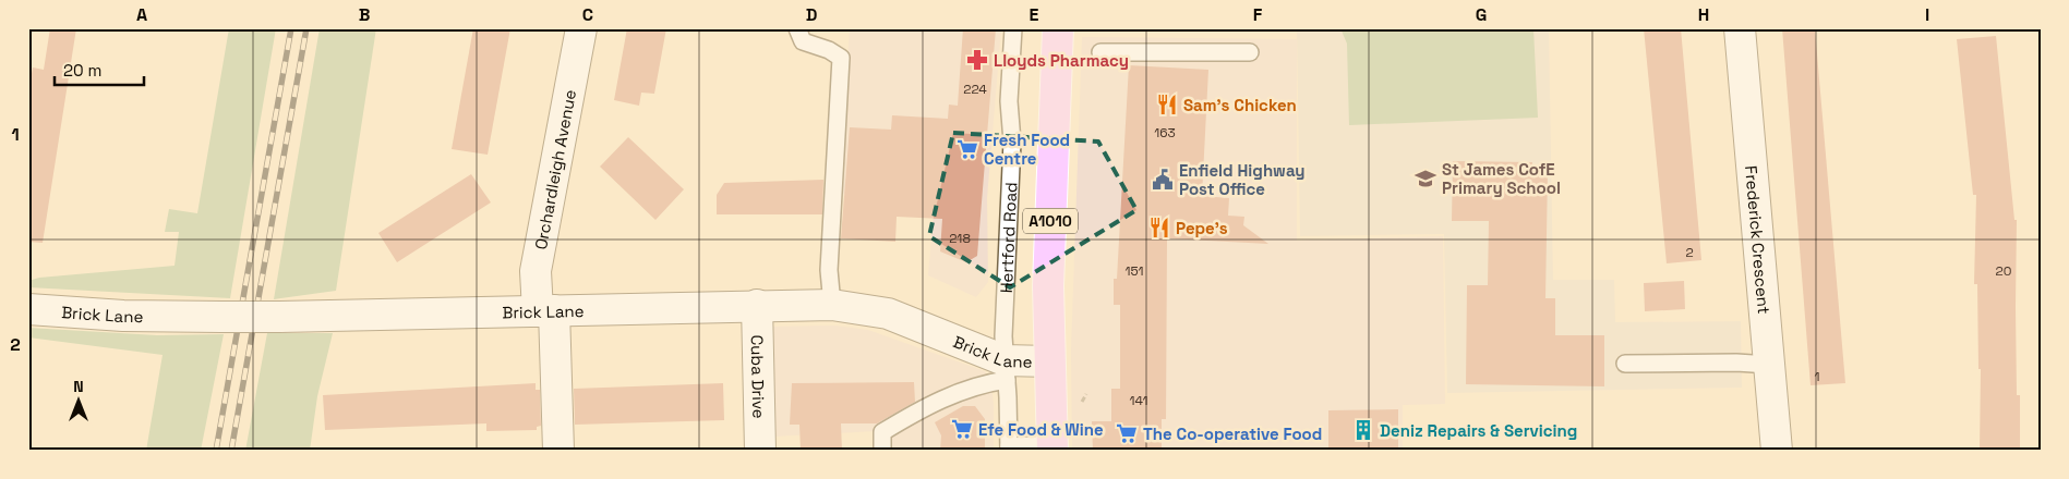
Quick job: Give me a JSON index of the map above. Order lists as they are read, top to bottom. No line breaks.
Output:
{"streets":{"main road":["A1010","Hertford Road"],"street":["Orchardleigh Avenue","Frederick Crescent","Brick Lane","Cuba Drive"]},"crossings":[["Orchardleigh Avenue","Brick Lane"],["Hertford Road","Brick Lane"],["Brick Lane","Cuba Drive"]],"places":{"pharmacy":["Lloyds Pharmacy"],"restaurant":["Sam's Chicken","Pepe's"],"supermarket":["Fresh Food Centre","Efe Food & Wine","The Co-operative Food"],"school or university":["St James CofE Primary School"],"public building":["Enfield Highway Post Office"],"building":["Deniz Repairs & Servicing"]},"house_numbers":["224","163","218","2","151","20","1","141"],"scale_bar":"20 m","north":"top","grid":{"columns":["A","B","C","D","E","F","G","H","I"],"rows":["1","2"]}}
